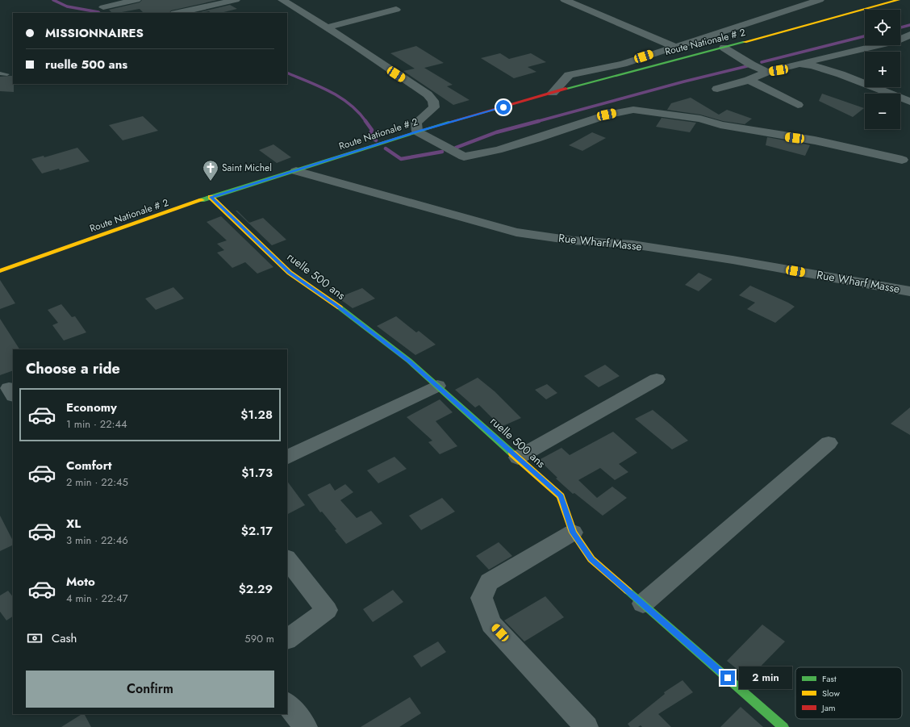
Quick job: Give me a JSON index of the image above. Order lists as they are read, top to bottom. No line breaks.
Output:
{"streets":{"main road":["Route Nationale # 2","ruelle 500 ans"],"street":["Rue Wharf Masse"]},"crossings":[["Route Nationale # 2","Rue Wharf Masse"],["Route Nationale # 2","ruelle 500 ans"]],"places":{"church":["Saint Michel"]},"legend":["Fast","Slow","Jam"],"page":{"map_buttons":["+","−"],"banner":["MISSIONNAIRES","ruelle 500 ans"],"heading":"Choose a ride","list":[{"name":"Economy","note":"1 min · 22:44","value":"$1.28"},{"name":"Comfort","note":"2 min · 22:45","value":"$1.73"},{"name":"XL","note":"3 min · 22:46","value":"$2.17"},{"name":"Moto","note":"4 min · 22:47","value":"$2.29"}],"pay":["Cash","590 m"],"buttons":"Confirm","bubble":"2 min"}}
